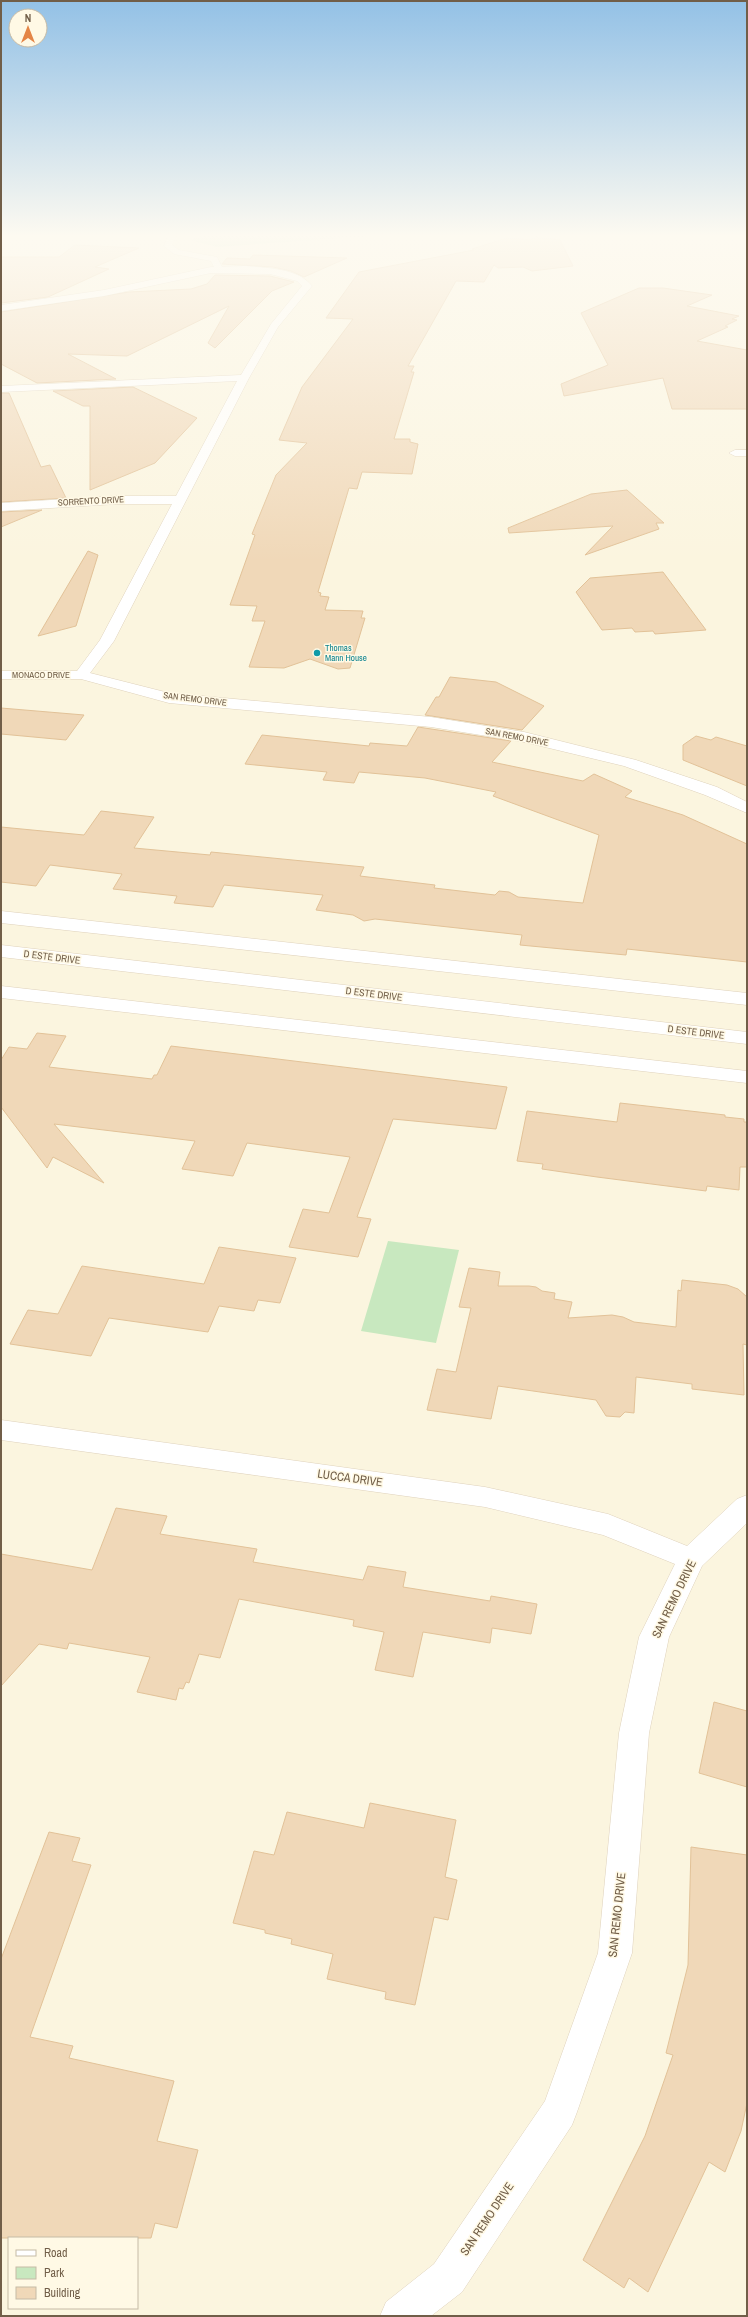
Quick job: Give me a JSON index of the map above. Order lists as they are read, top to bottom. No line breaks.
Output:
{"streets":{"street":["SORRENTO DRIVE","MONACO DRIVE","SAN REMO DRIVE","D ESTE DRIVE","LUCCA DRIVE"]},"crossings":[["MONACO DRIVE","SAN REMO DRIVE"],["SAN REMO DRIVE","LUCCA DRIVE"]],"places":["Thomas Mann House"],"legend":["Road","Park","Building"],"north":"top"}
